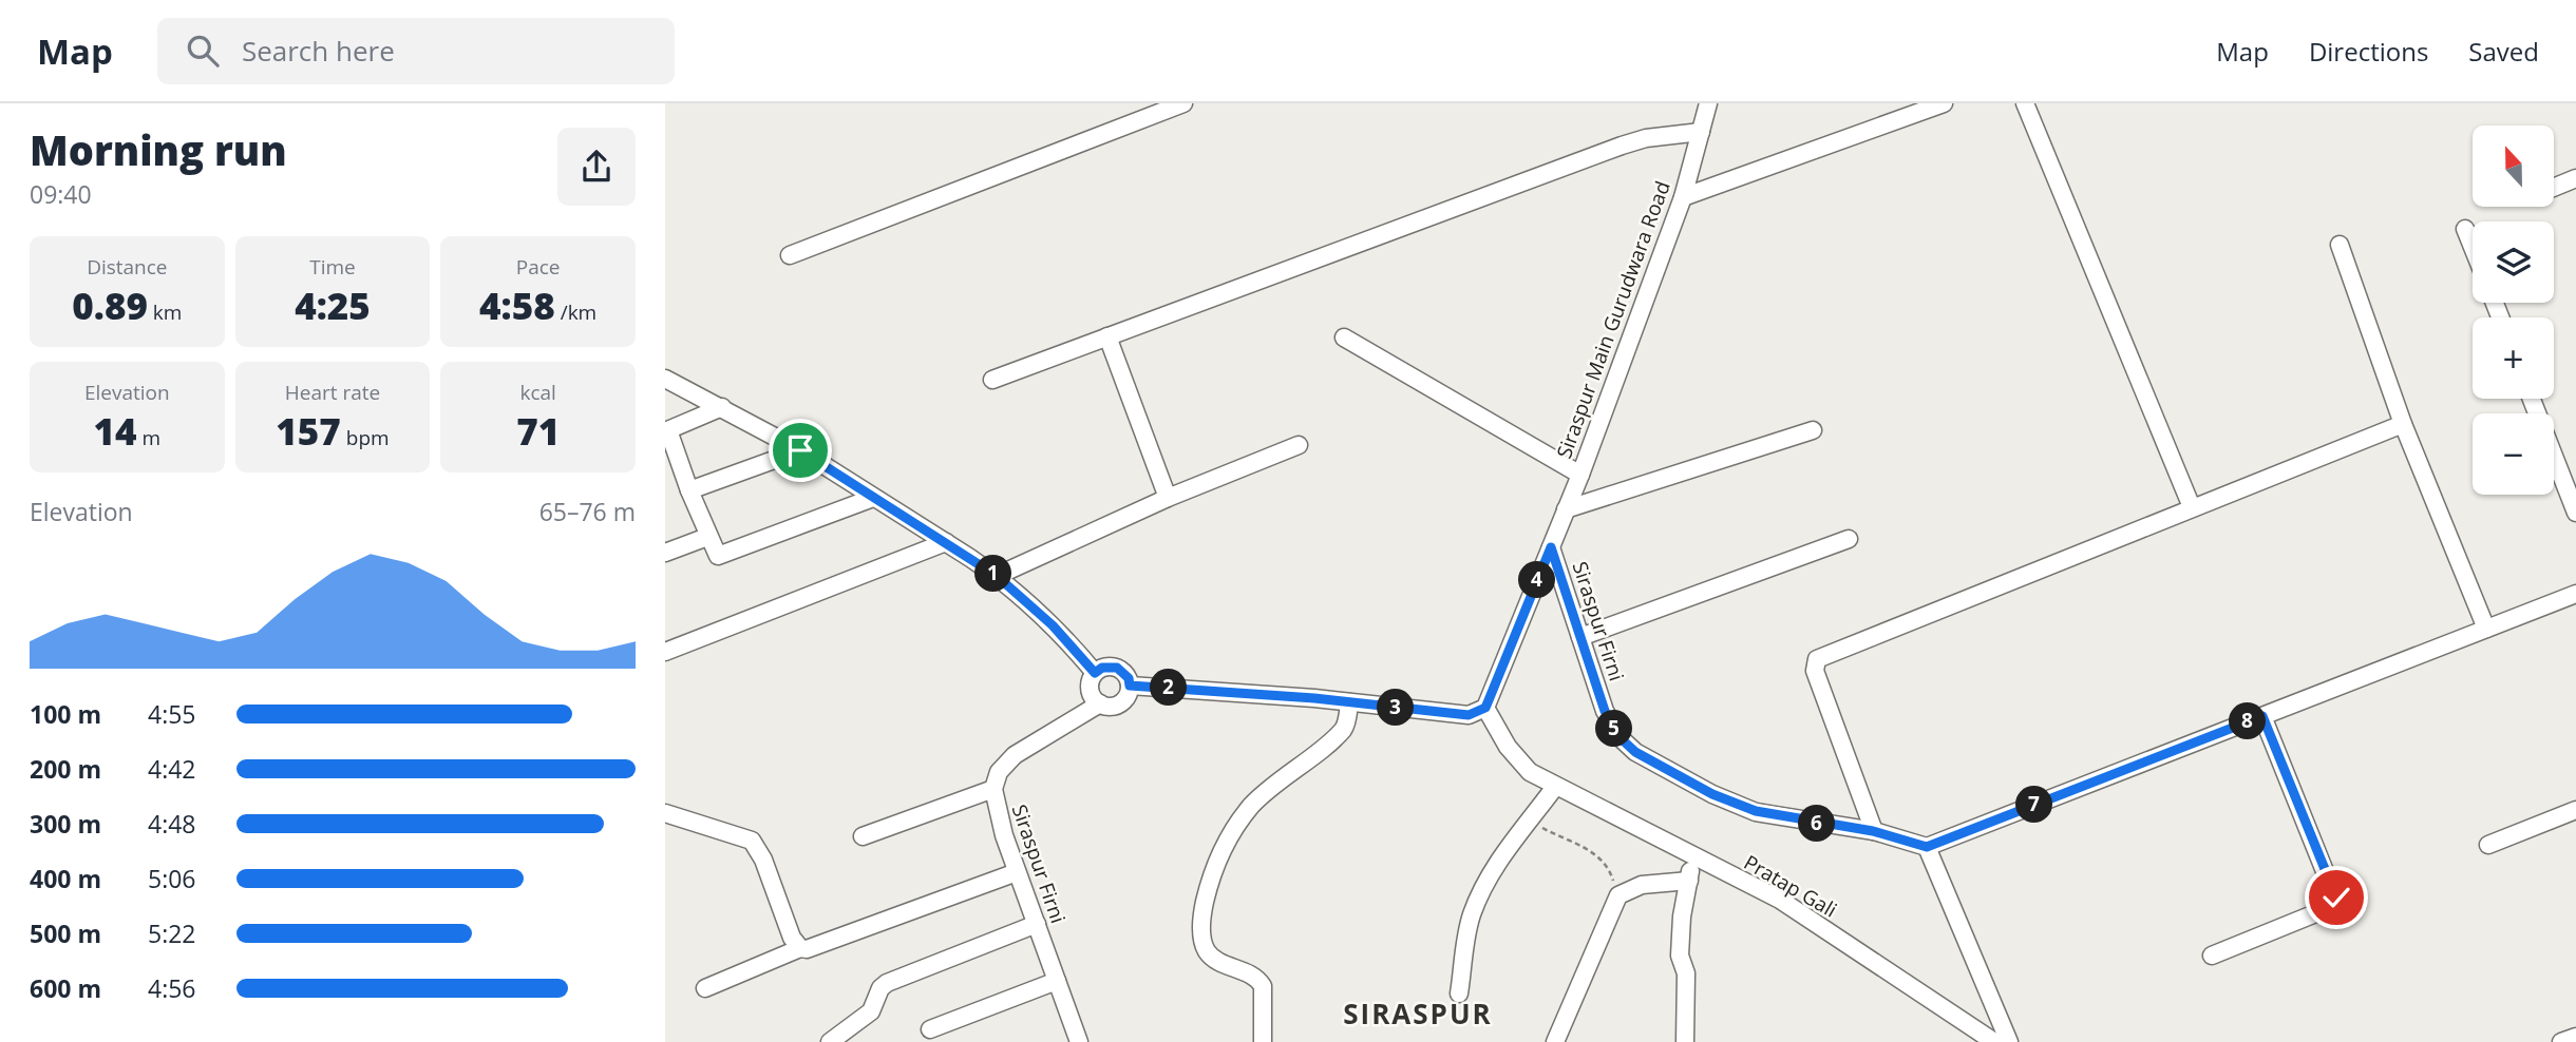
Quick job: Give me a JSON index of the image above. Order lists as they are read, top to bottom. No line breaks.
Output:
{"streets":{"street":["Siraspur Main Gurudwara Road","Siraspur Firni","Pratap Gali"]},"crossings":[["Siraspur Main Gurudwara Road","Siraspur Firni"],["Siraspur Firni","Pratap Gali"]],"districts":["SIRASPUR"],"north":"top","page":{"header":"Map","search":"Search here","nav":["Map","Directions","Saved"],"heading":["Morning run","09:40"],"map_buttons":["+","−"],"stats":[["Distance","0.89 km"],["Time","4:25"],["Pace","4:58 /km"],["Elevation","14 m"],["Heart rate","157 bpm"],["kcal","71"]],"chart":["Elevation","65–76 m"],"pins":["1","4","2","3","8","5","7","6"],"list":[{"name":"100 m","note":"4:55"},{"name":"200 m","note":"4:42"},{"name":"300 m","note":"4:48"},{"name":"400 m","note":"5:06"},{"name":"500 m","note":"5:22"},{"name":"600 m","note":"4:56"}]}}
